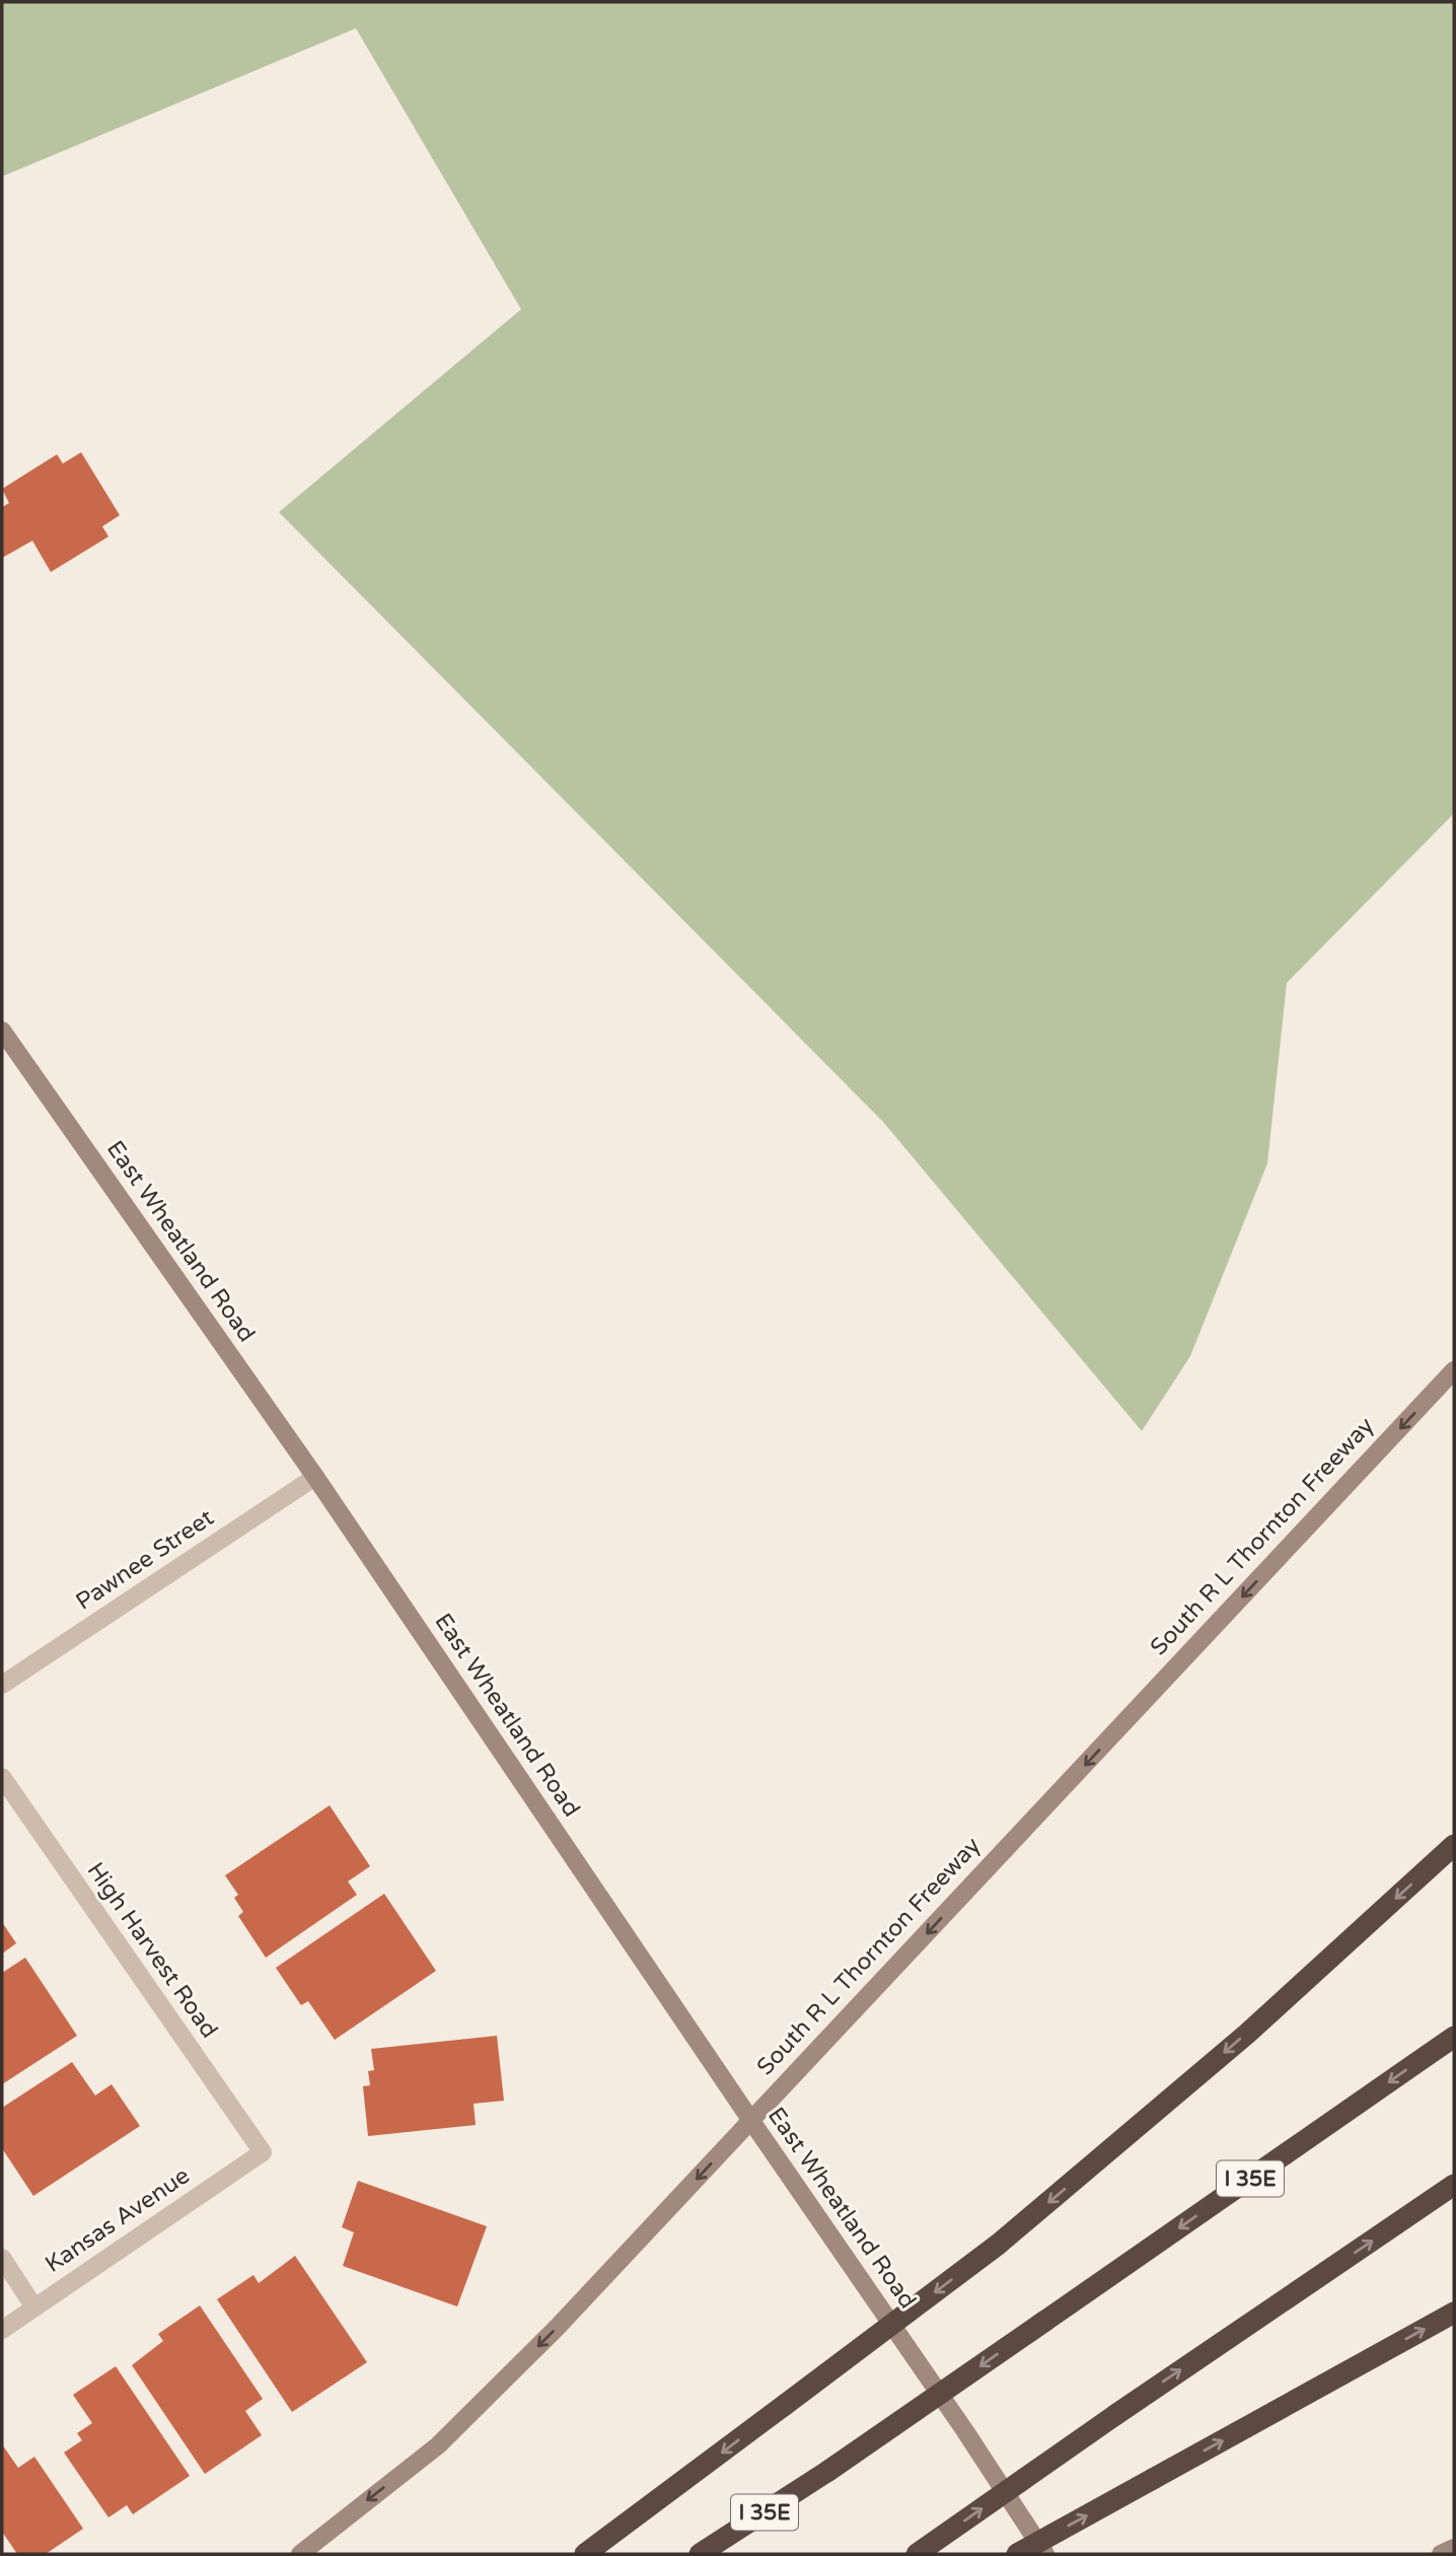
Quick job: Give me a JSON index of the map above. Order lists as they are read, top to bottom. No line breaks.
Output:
{"streets":{"highway":["I 35E"],"main road":["East Wheatland Road","South R L Thornton Freeway"],"street":["Pawnee Street","High Harvest Road","Kansas Avenue"]},"crossings":[["East Wheatland Road","South R L Thornton Freeway"],["East Wheatland Road","Pawnee Street"],["High Harvest Road","Kansas Avenue"]],"one_way":["South R L Thornton Freeway"]}
